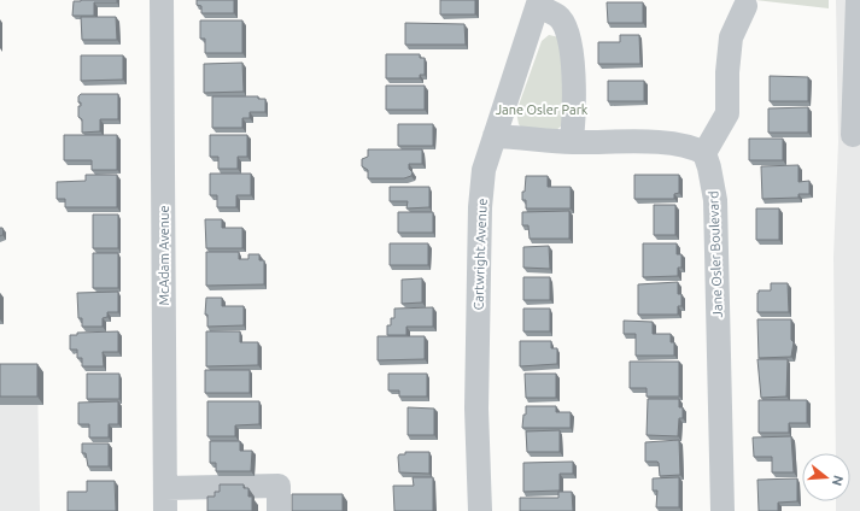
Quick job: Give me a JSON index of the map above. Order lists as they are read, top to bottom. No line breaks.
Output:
{"streets":{"street":["Cartwright Avenue","Jane Osler Boulevard","McAdam Avenue"]},"parks":["Jane Osler Park"],"north":"right"}
